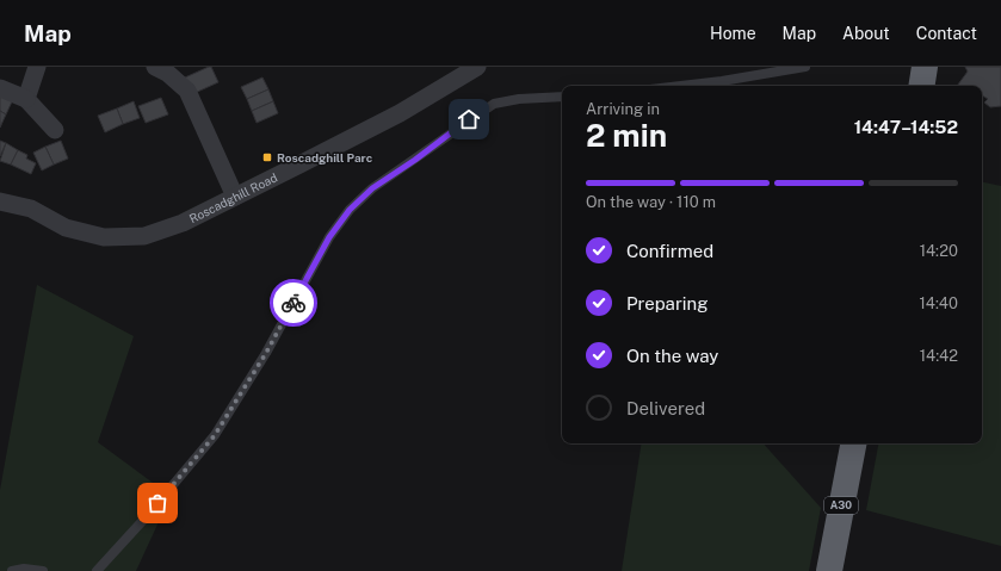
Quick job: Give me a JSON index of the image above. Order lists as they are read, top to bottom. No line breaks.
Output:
{"streets":{"highway":["A30"],"street":["Roscadghill Road"]},"places":{"transit":["Roscadghill Parc"]},"page":{"header":"Map","nav":["Home","Map","About","Contact"],"heading":["2 min","Arriving in","14:47–14:52"],"bar":"On the way · 110 m","list":[["Confirmed","14:20"],["Preparing","14:40"],["On the way","14:42"],"Delivered"]}}
